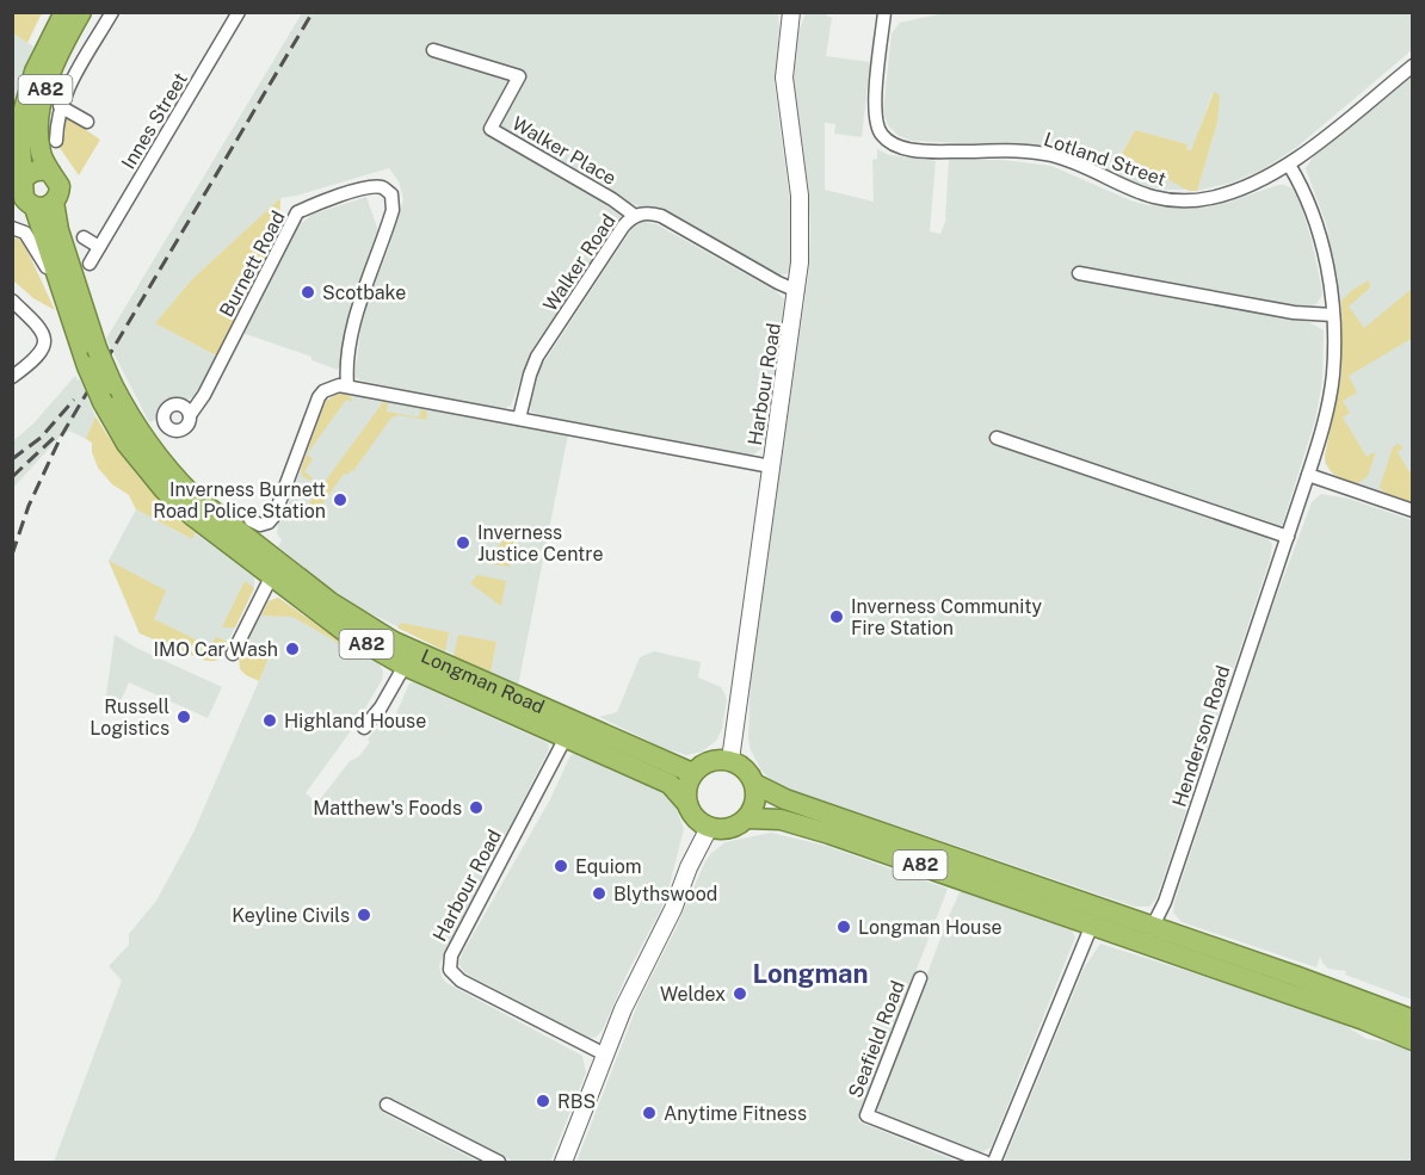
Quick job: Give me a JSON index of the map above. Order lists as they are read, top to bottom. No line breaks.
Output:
{"streets":{"highway":["A82","Longman Road"],"street":["Innes Street","Walker Place","Lotland Street","Walker Road","Burnett Road","Harbour Road","Henderson Road","Seafield Road"]},"crossings":[["A82","Harbour Road"],["A82","Longman Road"],["A82","Henderson Road"],["Walker Place","Walker Road"],["Lotland Street","Henderson Road"],["Walker Road","Harbour Road"],["Harbour Road","Longman Road"]],"districts":["Longman"],"places":["Scotbake","Inverness Burnett Road Police Station","Inverness Justice Centre","Inverness Community Fire Station","IMO Car Wash","Russell Logistics","Highland House","Matthew's Foods","Equiom","Blythswood","Keyline Civils","Longman House","Weldex","RBS","Anytime Fitness"]}
